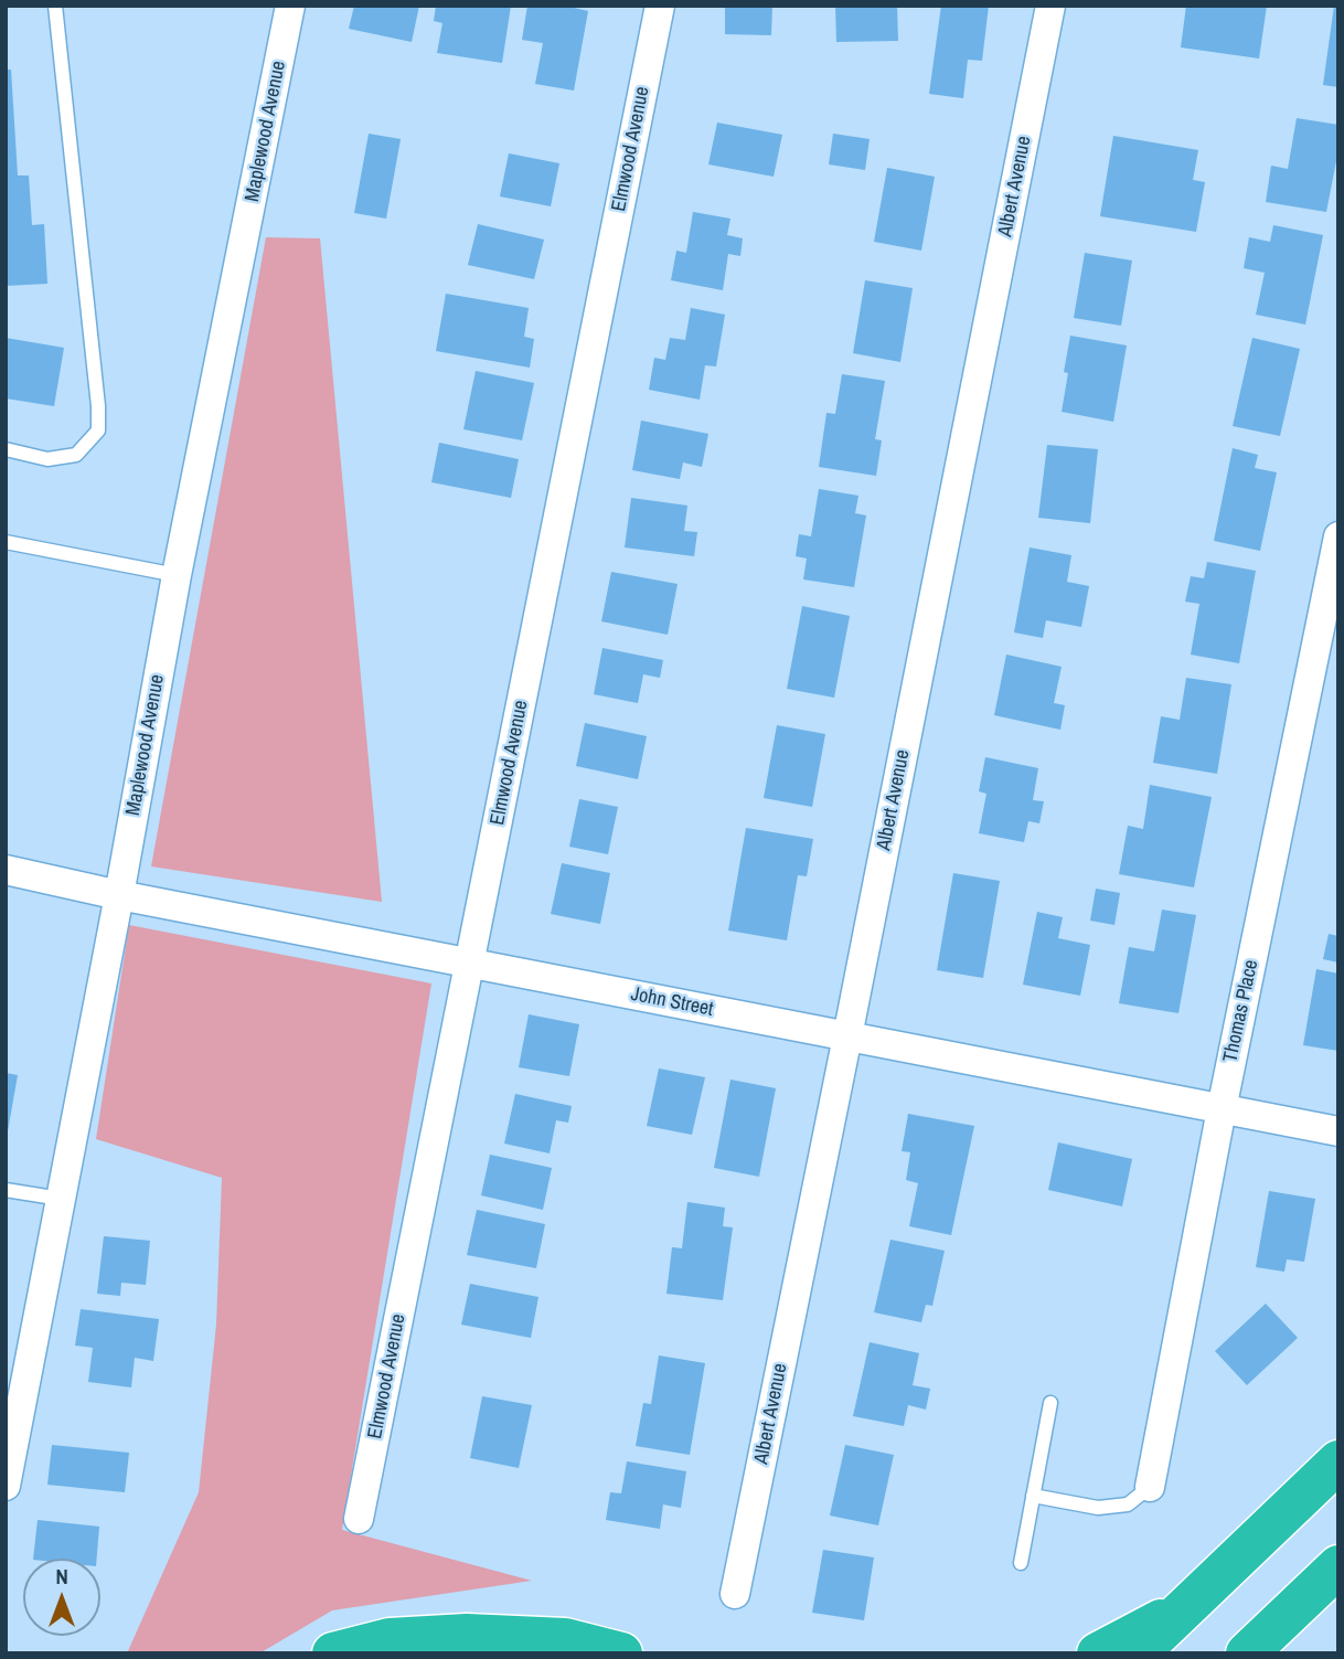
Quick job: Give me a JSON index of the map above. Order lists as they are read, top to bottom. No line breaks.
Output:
{"streets":{"street":["Maplewood Avenue","Elmwood Avenue","Albert Avenue","John Street","Thomas Place"]},"crossings":[["Maplewood Avenue","John Street"],["Elmwood Avenue","John Street"],["Albert Avenue","John Street"],["John Street","Thomas Place"]],"north":"top"}
